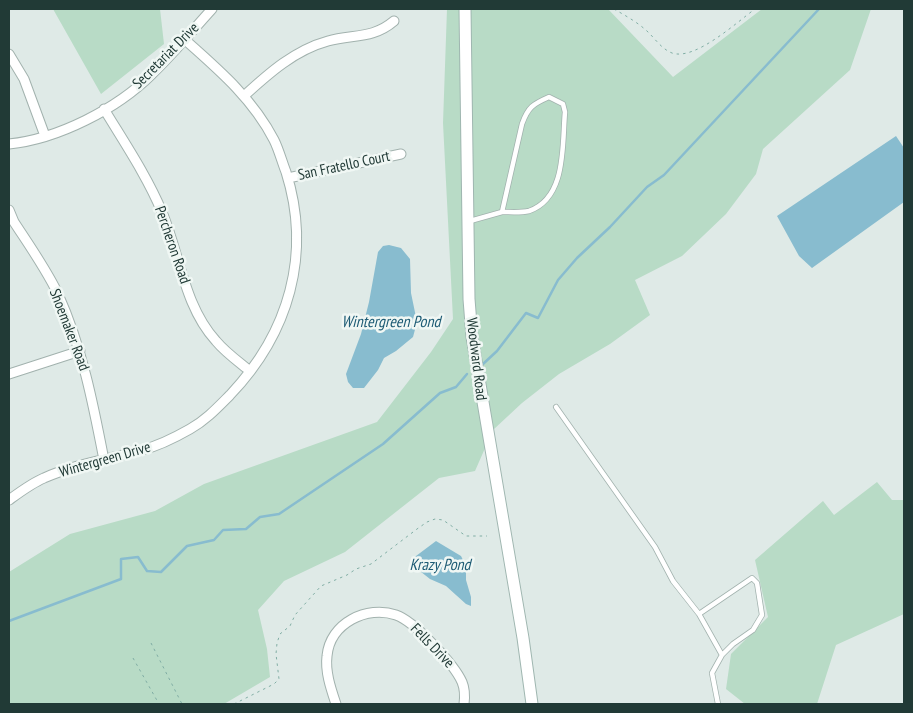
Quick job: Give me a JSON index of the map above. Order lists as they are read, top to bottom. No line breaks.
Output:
{"streets":{"street":["Secretariat Drive","San Fratello Court","Percheron Road","Shoemaker Road","Woodward Road","Wintergreen Drive","Fells Drive"]},"crossings":[["Secretariat Drive","Percheron Road"],["Secretariat Drive","Wintergreen Drive"],["San Fratello Court","Wintergreen Drive"],["Percheron Road","Wintergreen Drive"],["Shoemaker Road","Wintergreen Drive"]],"water":["Wintergreen Pond","Krazy Pond"]}
